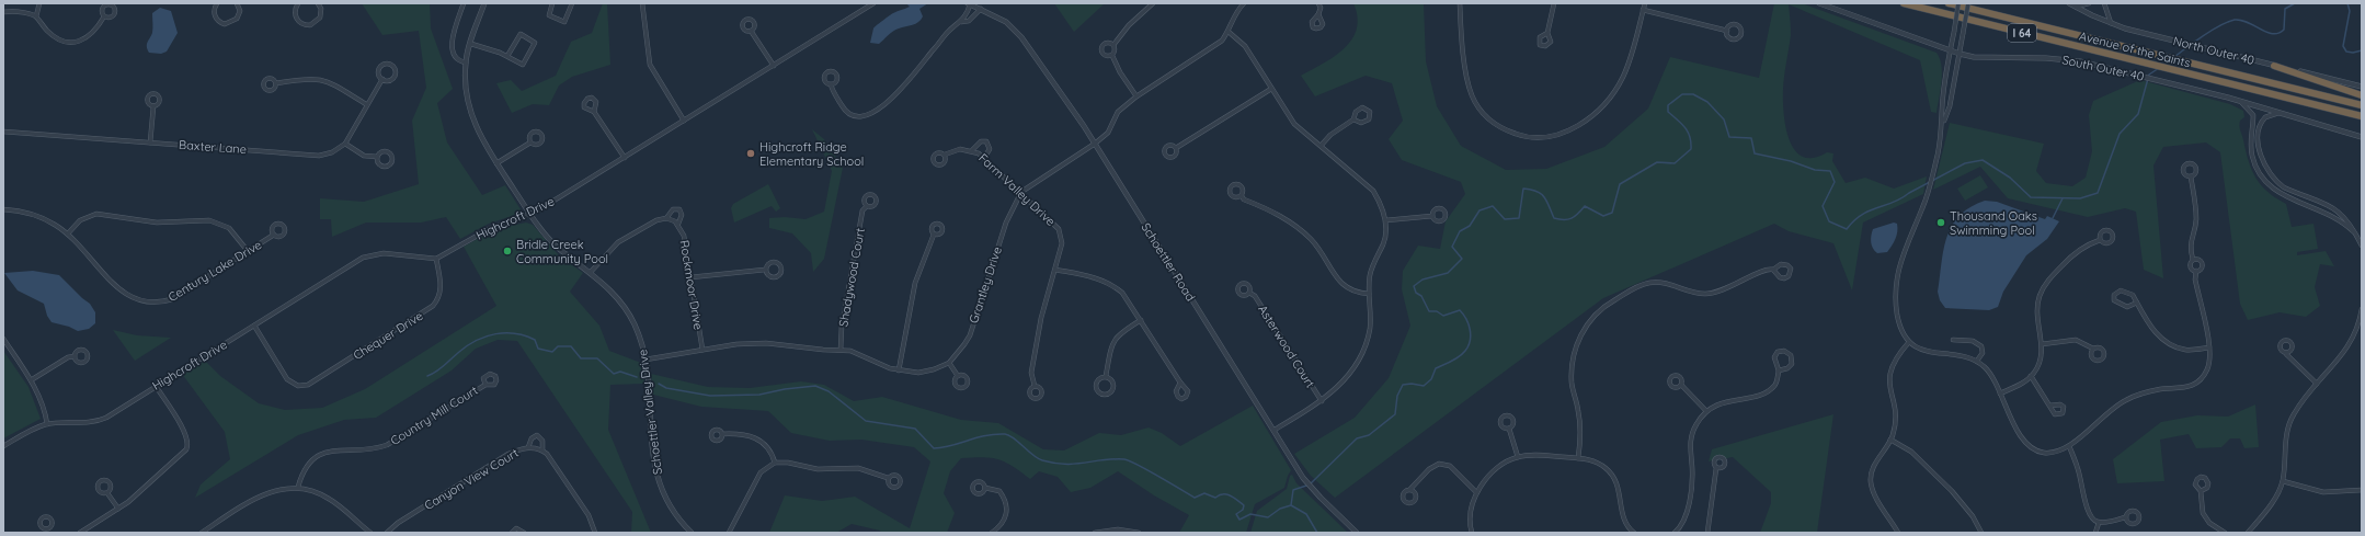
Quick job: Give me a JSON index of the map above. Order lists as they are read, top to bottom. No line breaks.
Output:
{"streets":{"highway":["I 64","Avenue of the Saints"],"street":["North Outer 40","South Outer 40","Baxter Lane","Farm Valley Drive","Highcroft Drive","Schoettler Road","Century Lake Drive","Shadywood Court","Rockmoor Drive","Grantley Drive","Chequer Drive","Asterwood Court","Schoettler Valley Drive","Country Mill Court","Canyon View Court"]},"crossings":[["Farm Valley Drive","Grantley Drive"],["Highcroft Drive","Chequer Drive"],["Highcroft Drive","Schoettler Valley Drive"],["Shadywood Court","Grantley Drive"],["Rockmoor Drive","Grantley Drive"],["Grantley Drive","Schoettler Valley Drive"]],"places":["Highcroft Ridge Elementary School","Thousand Oaks Swimming Pool","Bridle Creek Community Pool"]}
